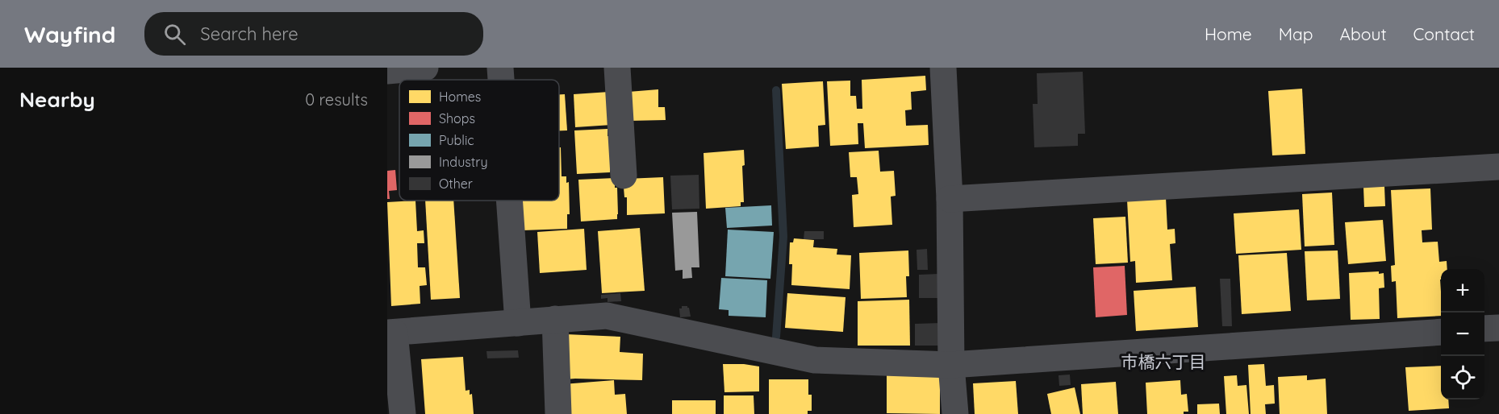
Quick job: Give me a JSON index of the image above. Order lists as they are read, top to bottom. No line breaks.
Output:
{"districts":["市橋六丁目"],"legend":["Homes","Shops","Public","Industry","Other"],"page":{"header":"Wayfind","search":"Search here","nav":["Home","Map","About","Contact"],"heading":["Nearby","0 results"],"map_buttons":["+","−"]}}
